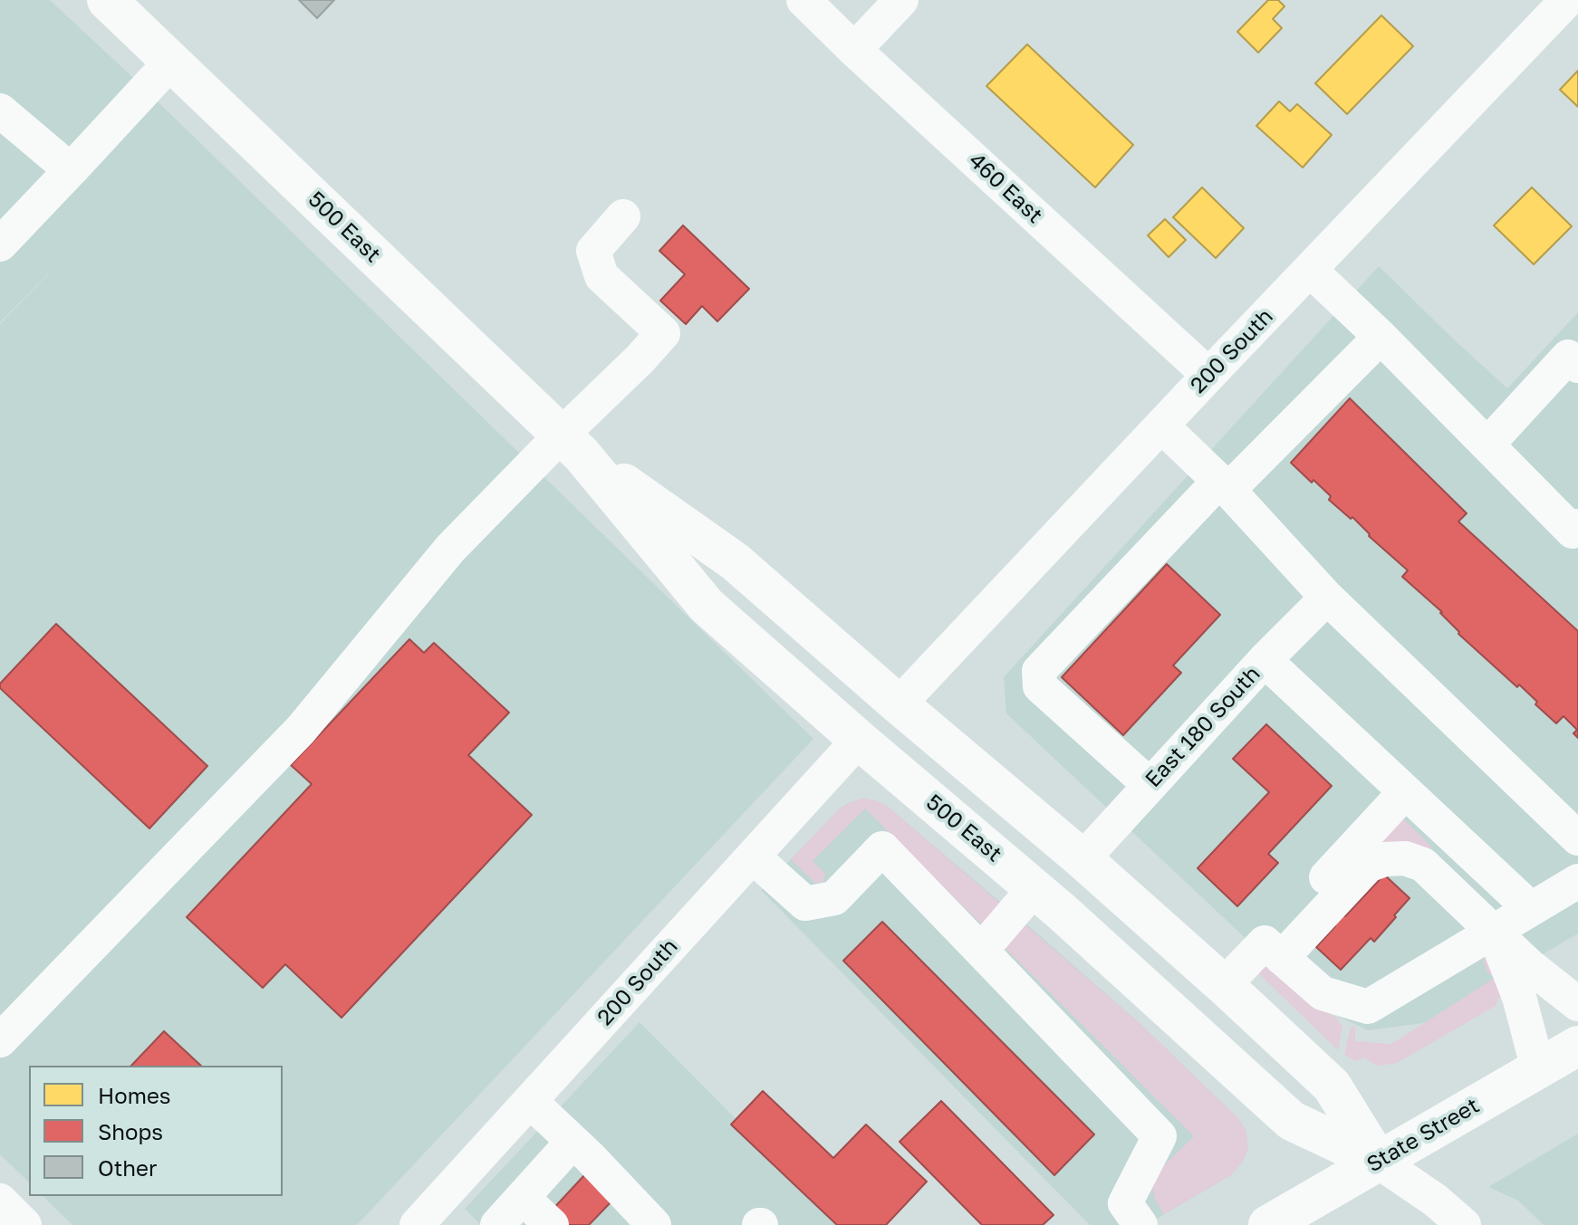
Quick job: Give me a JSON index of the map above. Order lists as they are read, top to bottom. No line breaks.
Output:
{"streets":{"main road":["500 East","State Street"],"street":["460 East","200 South","East 180 South"]},"crossings":[["460 East","200 South"],["500 East","200 South"],["500 East","East 180 South"],["500 East","State Street"]],"legend":["Homes","Shops","Other"]}
